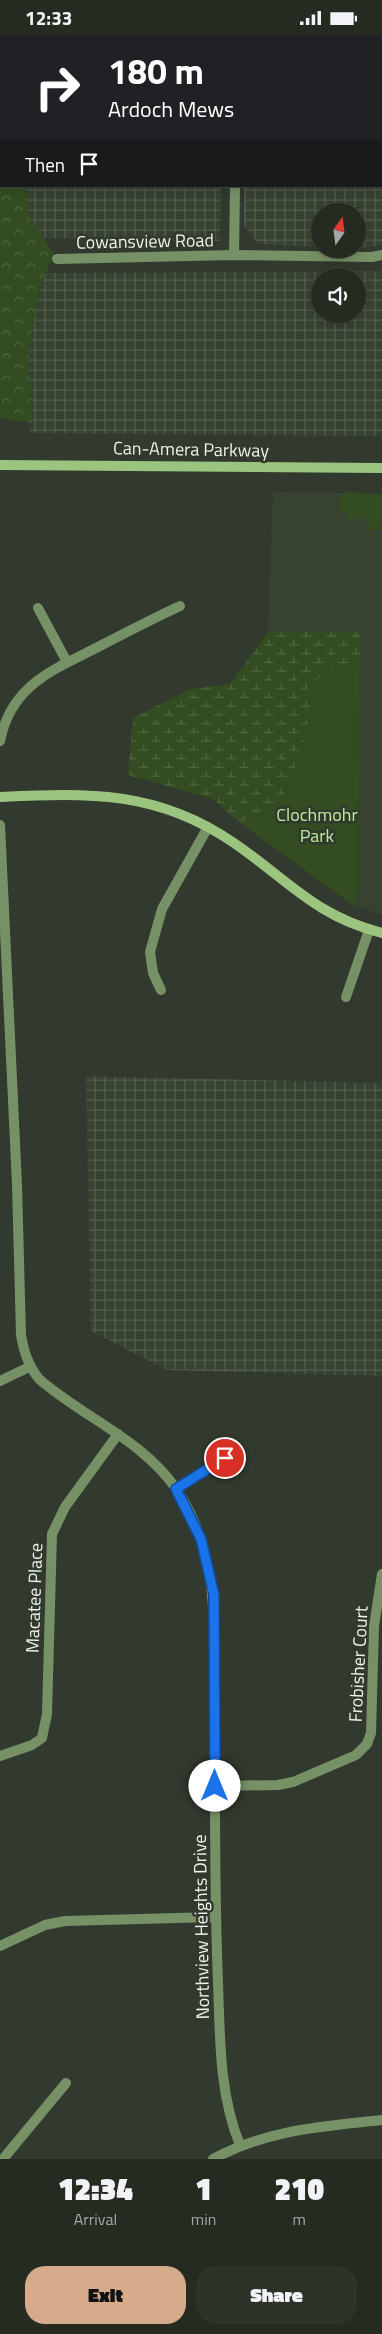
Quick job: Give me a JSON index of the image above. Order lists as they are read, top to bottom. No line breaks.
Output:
{"streets":{"street":["Cowansview Road","Can-Amera Parkway","Macatee Place","Frobisher Court","Northview Heights Drive"]},"crossings":[["Macatee Place","Northview Heights Drive"],["Frobisher Court","Northview Heights Drive"]],"parks":["Clochmohr Park"],"north":"top","page":{"status":"12:33","turn":["180 m","Ardoch Mews"],"then":"Then","eta":["12:34","Arrival","1","min","210","m"],"buttons":["Exit","Share"]}}
